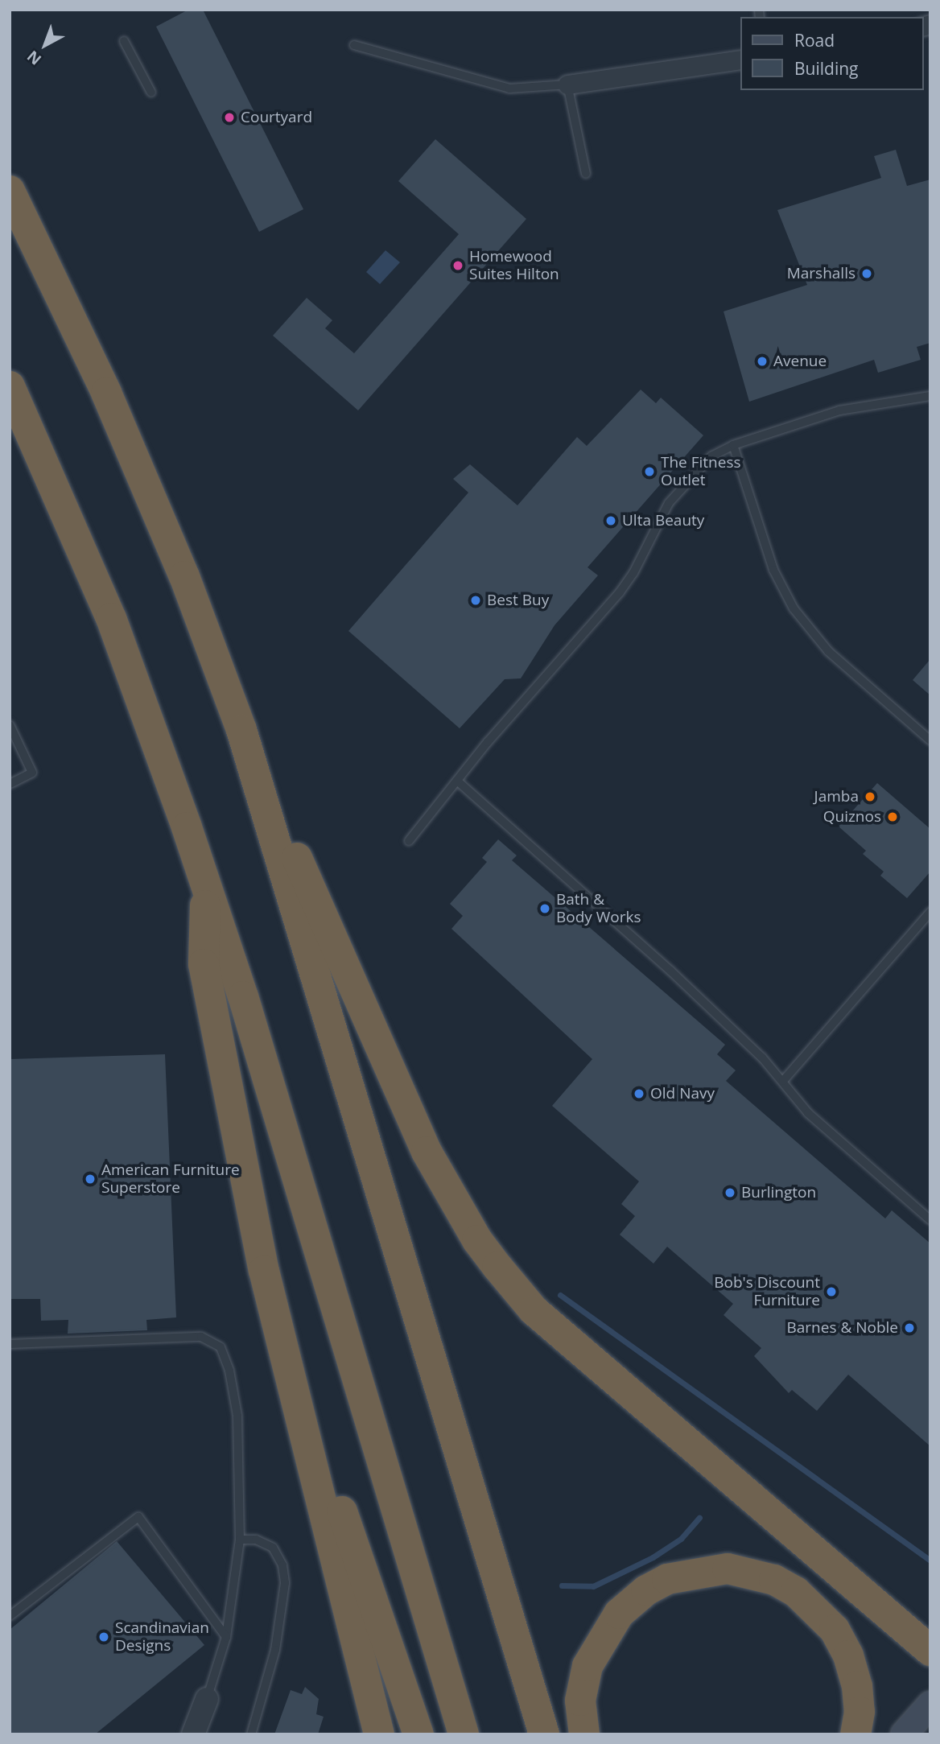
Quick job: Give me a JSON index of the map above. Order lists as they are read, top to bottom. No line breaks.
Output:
{"places":["Courtyard","Homewood Suites Hilton","Marshalls","Avenue","The Fitness Outlet","Ulta Beauty","Best Buy","Jamba","Quiznos","Bath & Body Works","Old Navy","American Furniture Superstore","Burlington","Bob's Discount Furniture","Barnes & Noble","Scandinavian Designs"],"legend":["Road","Building"],"north":"bottom left"}
